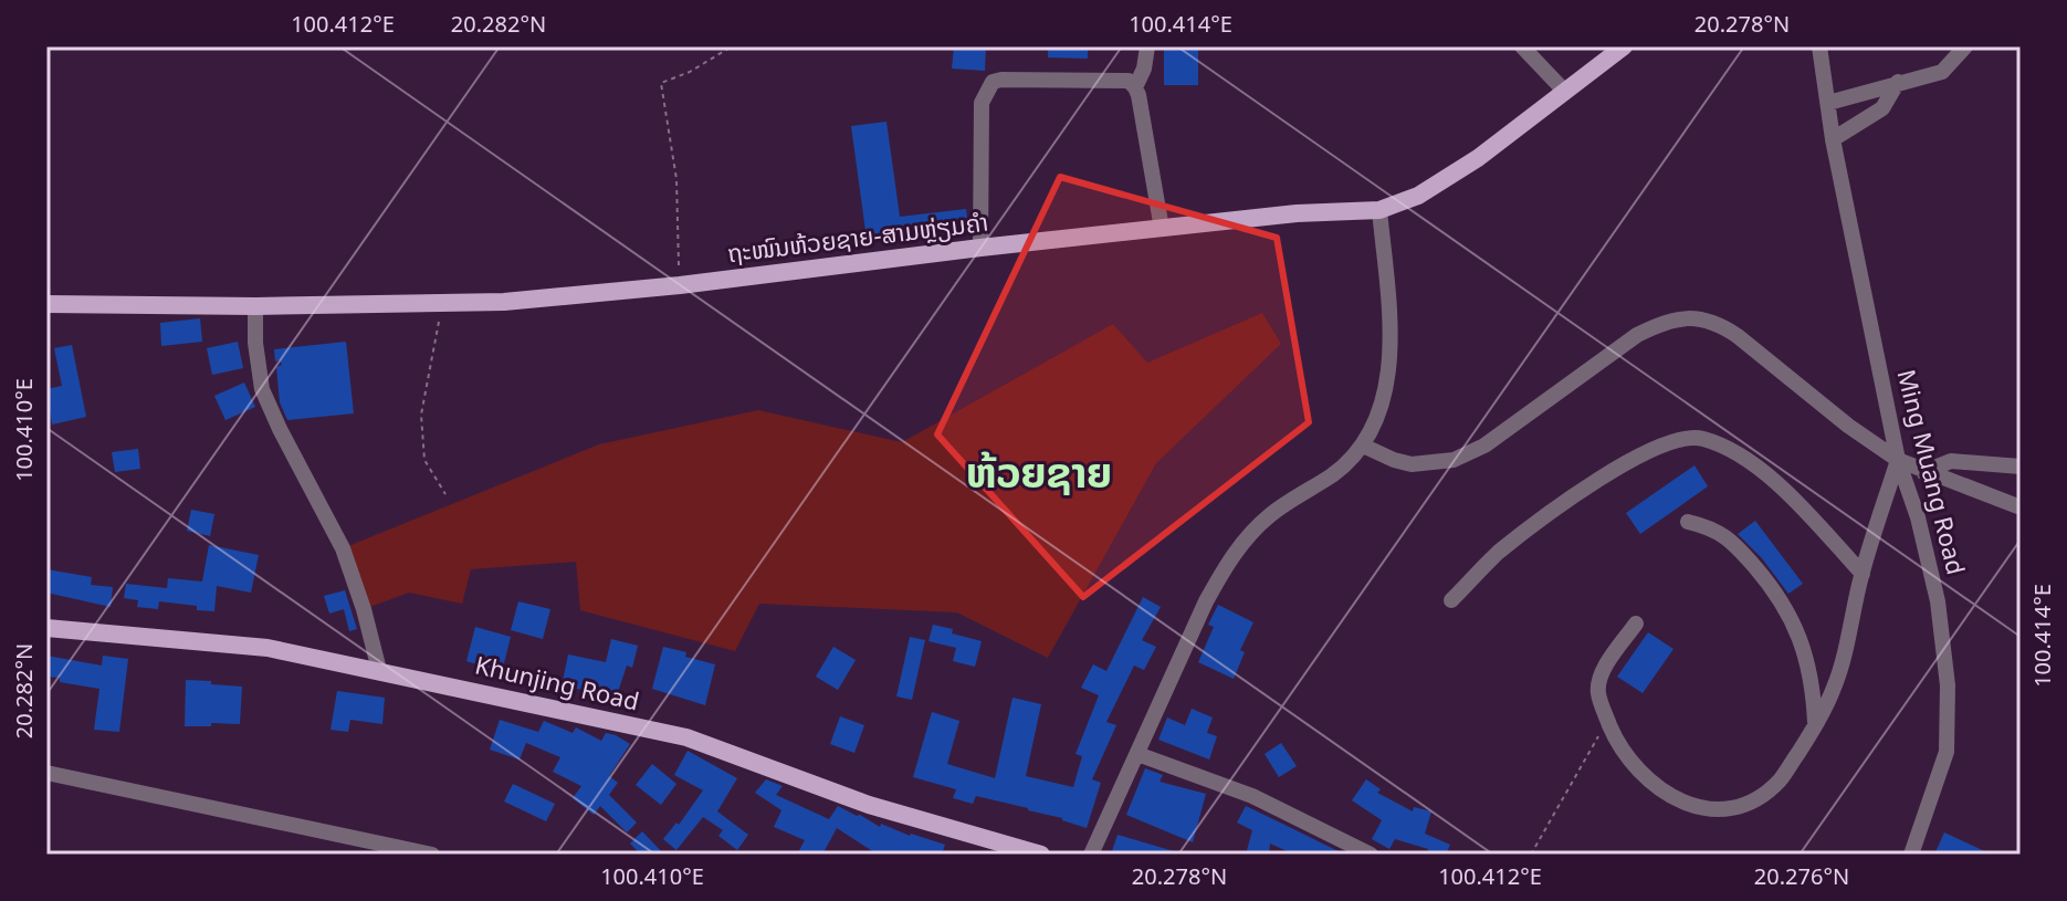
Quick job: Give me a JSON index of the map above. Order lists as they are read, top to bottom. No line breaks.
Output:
{"streets":{"main road":["ຖະໜົນຫ້ວຍຊາຍ-ສາມຫຼ່ຽມຄຳ","Khunjing Road"],"street":["Ming Muang Road"]},"districts":["ຫ້ວຍຊາຍ"],"coordinates":["100.412°E","20.282°N","100.414°E","20.278°N","100.410°E","20.276°N"]}
